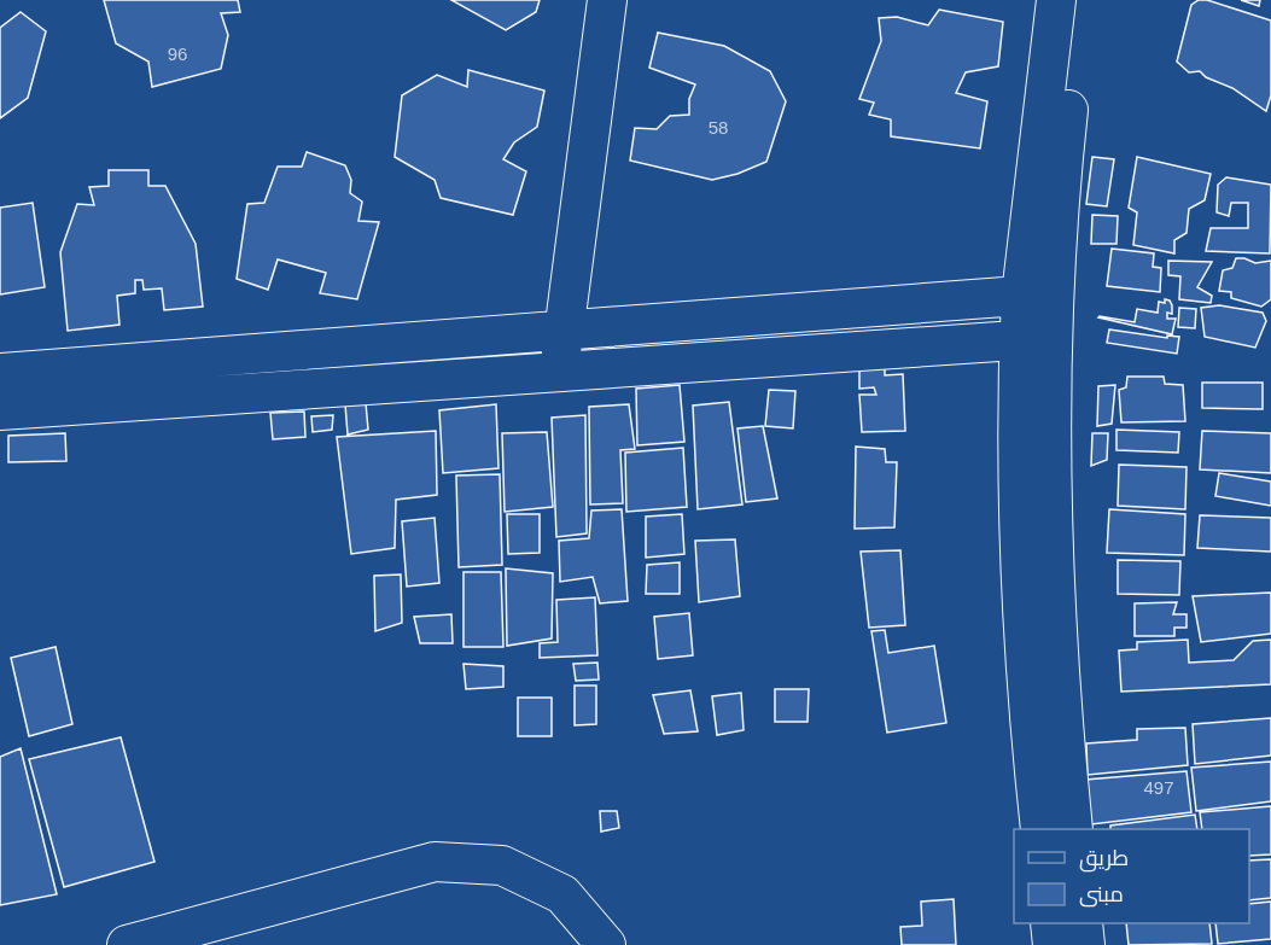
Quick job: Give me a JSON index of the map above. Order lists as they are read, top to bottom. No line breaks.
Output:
{"house_numbers":["96","58","497"],"legend":["طريق","مبنى"]}
